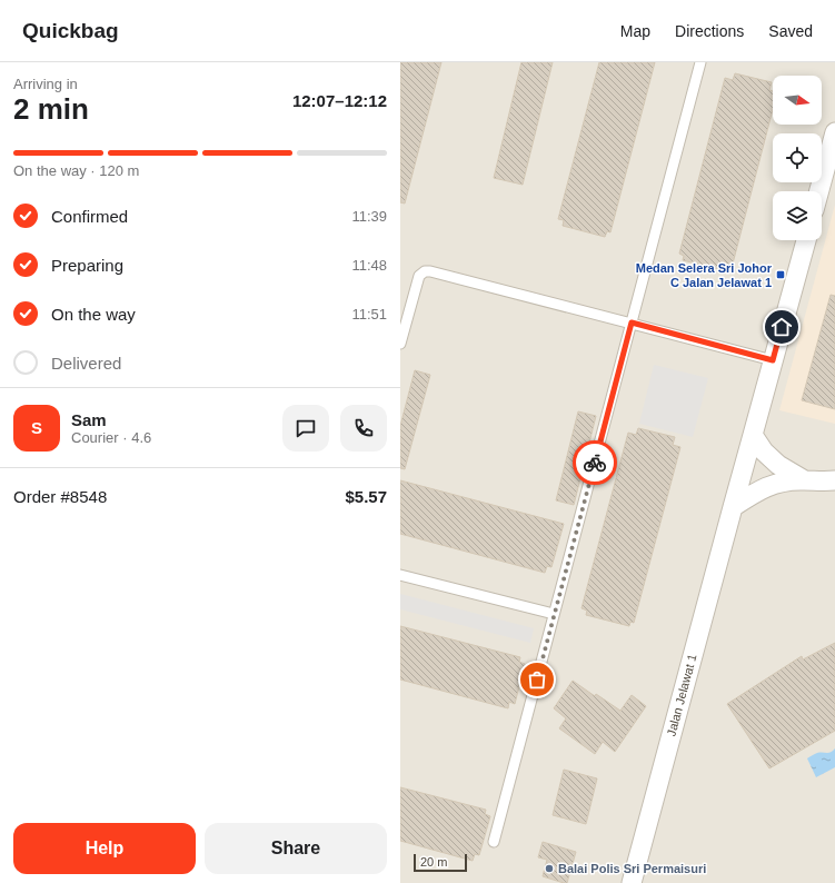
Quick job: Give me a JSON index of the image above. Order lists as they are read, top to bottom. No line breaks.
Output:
{"streets":{"street":["Jalan Jelawat 1"]},"places":{"transit":["Medan Selera Sri Johor C Jalan Jelawat 1"],"other":["Balai Polis Sri Permaisuri"]},"scale_bar":"20 m","north":"right","page":{"header":"Quickbag","nav":["Map","Directions","Saved"],"heading":["2 min","Arriving in","12:07–12:12"],"panel":["Sam","Courier · 4.6","Order #8548","$5.57"],"bar":"On the way · 120 m","list":[["Confirmed","11:39"],["Preparing","11:48"],["On the way","11:51"],"Delivered"],"round":"S","buttons":["Help","Share"],"scale":"20 m"}}
